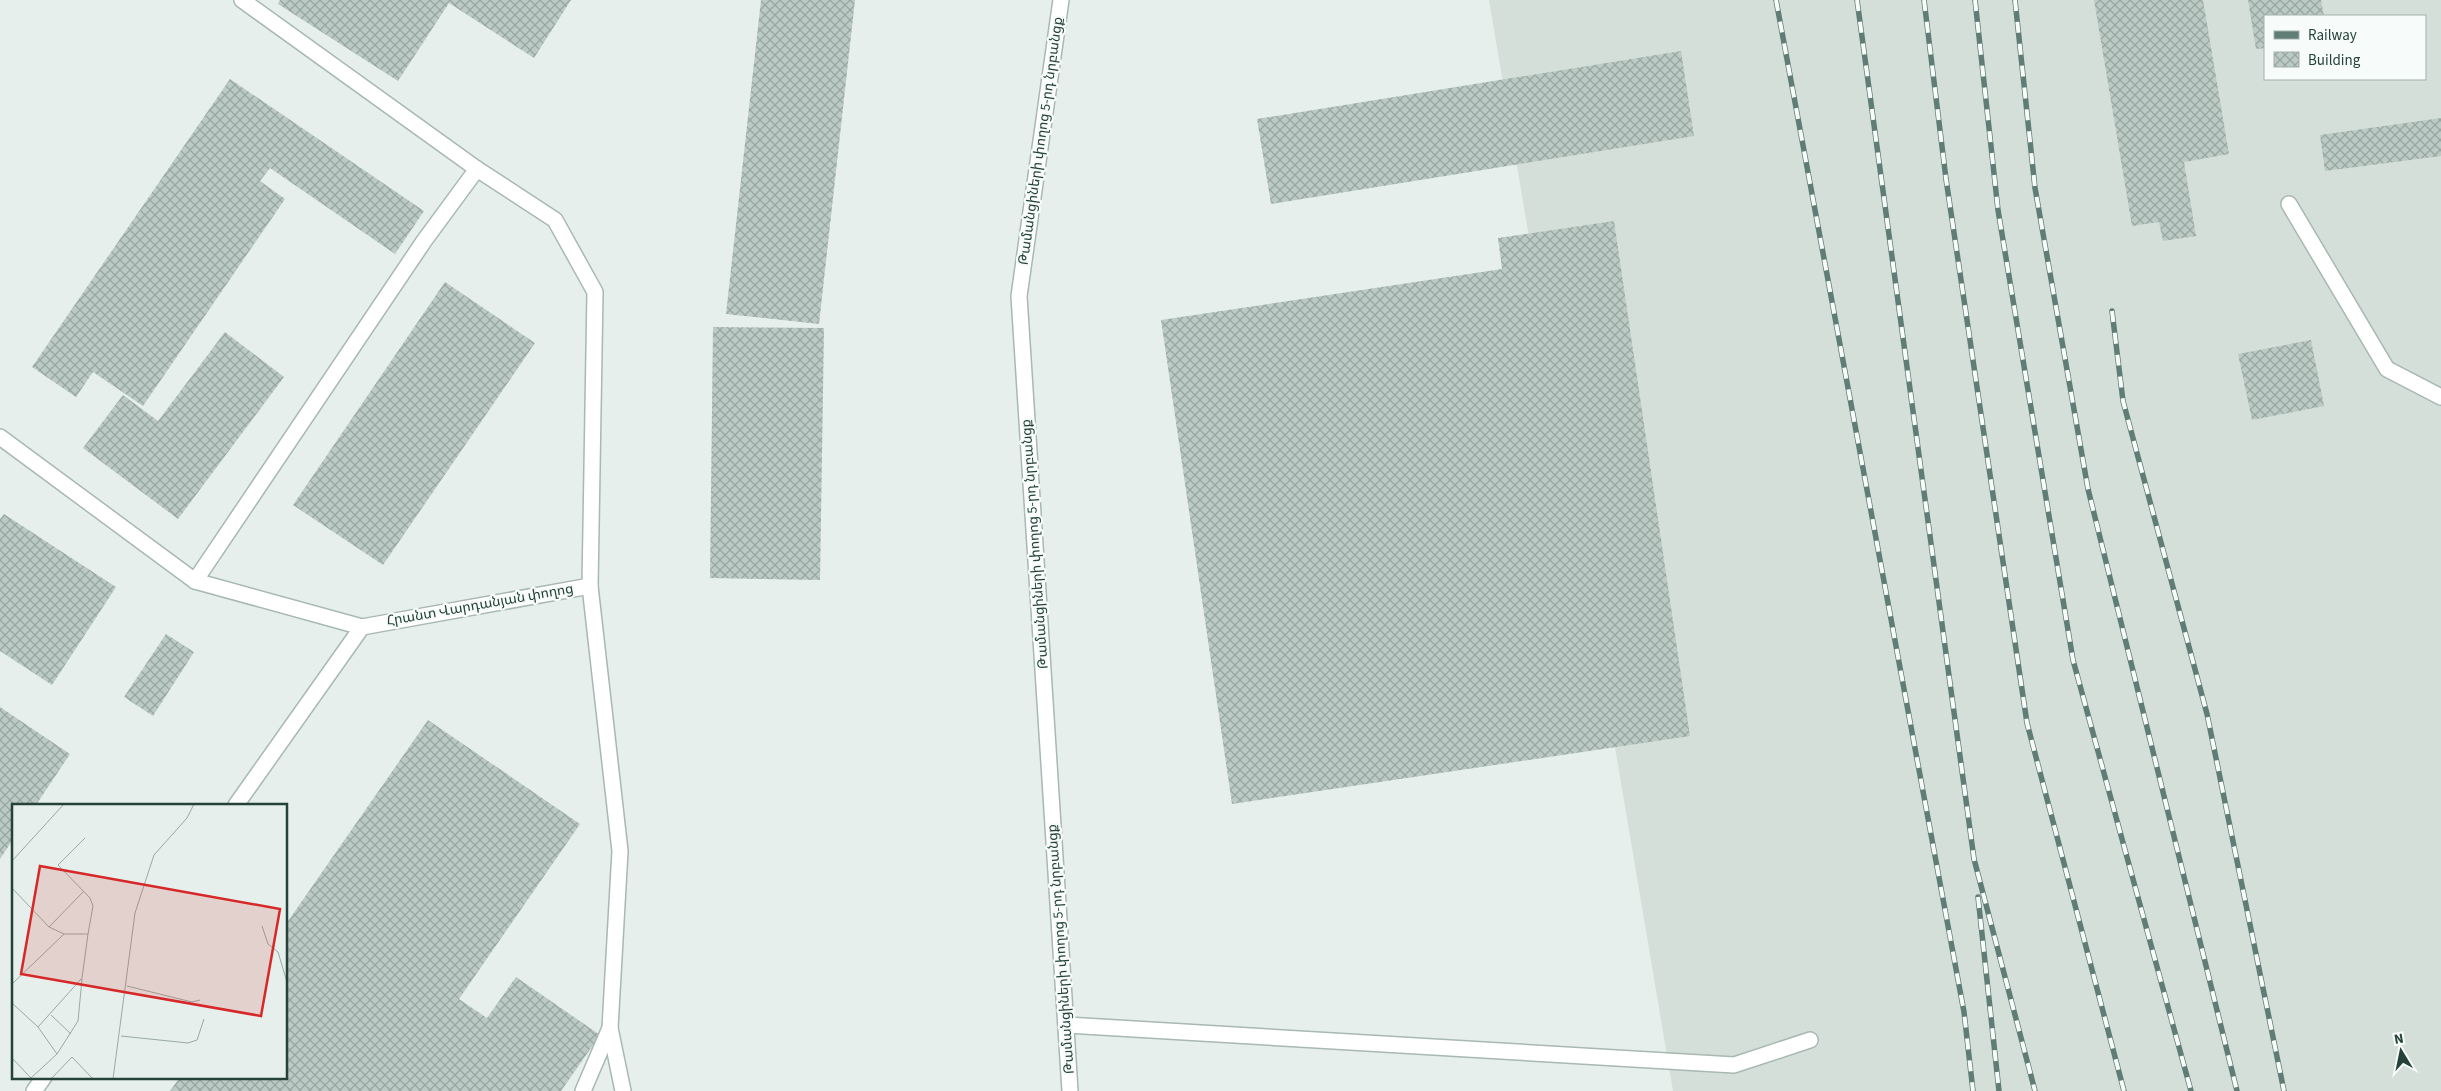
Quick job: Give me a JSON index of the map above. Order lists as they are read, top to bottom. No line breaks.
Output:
{"streets":{"lane":["Թամանցիների փողոց 5-րդ նրբանցք","Հրանտ Վարդանյան փողոց"]},"legend":["Railway","Building"],"north":"top"}
